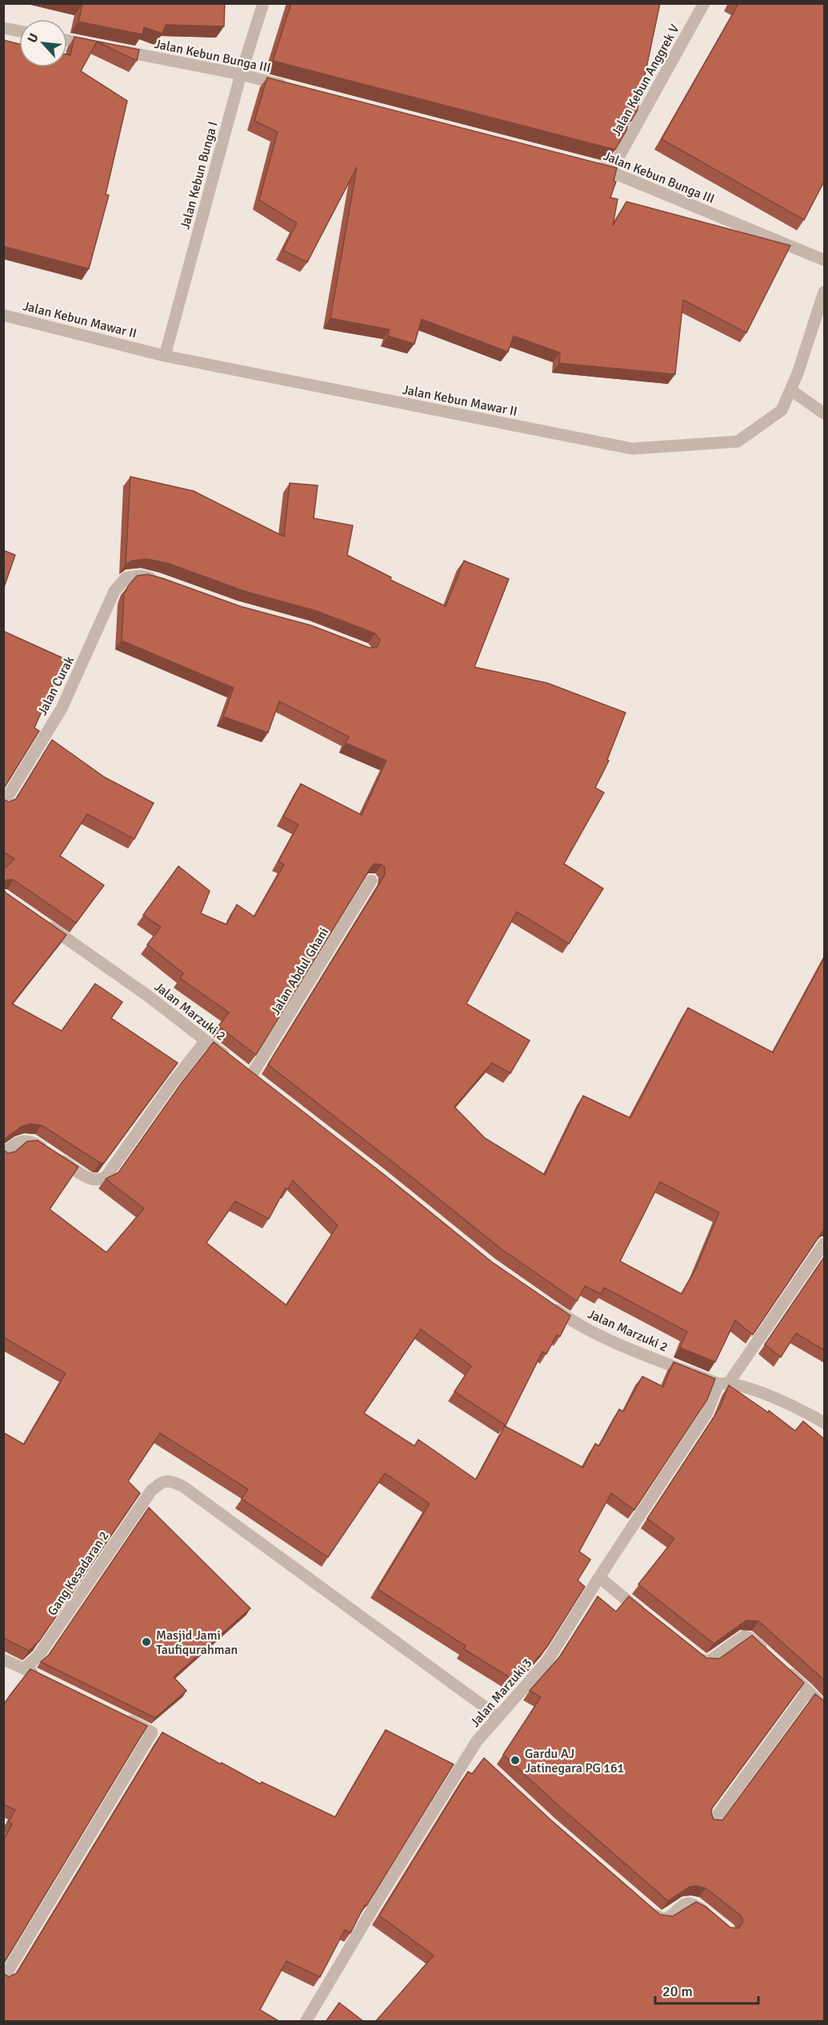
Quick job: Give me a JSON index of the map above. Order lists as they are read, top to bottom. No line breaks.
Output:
{"streets":{"street":["Jalan Kebun Bunga III","Jalan Kebun Anggrek V","Jalan Kebun Bunga I","Jalan Kebun Mawar II","Jalan Curak","Jalan Abdul Ghani","Jalan Marzuki 2","Gang Kesadaran 2","Jalan Marzuki 3"]},"crossings":[["Jalan Kebun Bunga III","Jalan Kebun Anggrek V"],["Jalan Kebun Bunga III","Jalan Kebun Bunga I"],["Jalan Kebun Bunga I","Jalan Kebun Mawar II"],["Jalan Abdul Ghani","Jalan Marzuki 2"],["Jalan Marzuki 2","Jalan Marzuki 3"],["Gang Kesadaran 2","Jalan Marzuki 3"]],"places":["Masjid Jami Taufiqurahman","Gardu AJ Jatinegara PG 161"],"scale_bar":"20 m","north":"top left"}
